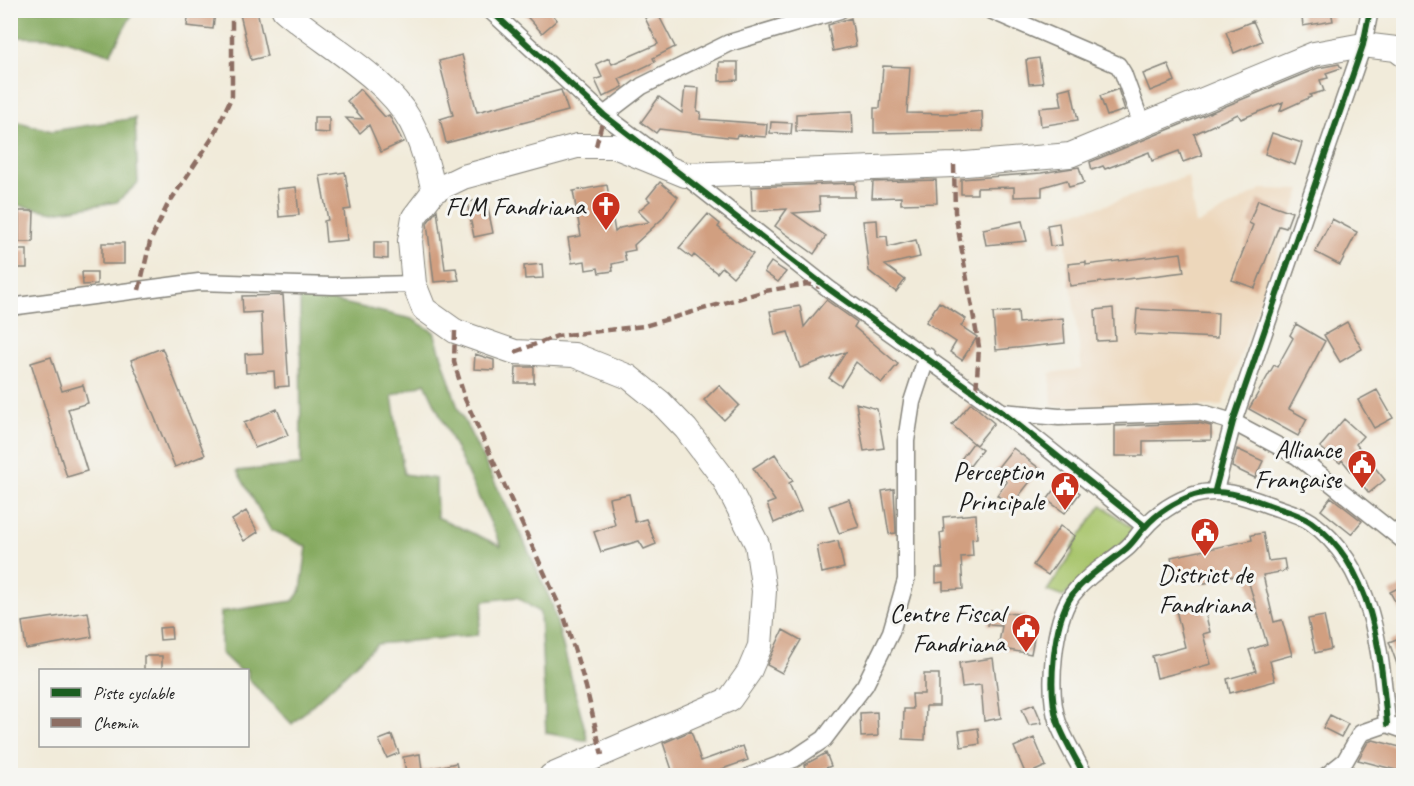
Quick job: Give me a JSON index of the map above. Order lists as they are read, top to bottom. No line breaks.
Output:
{"places":{"church":["FLM Fandriana"],"public building":["Alliance Française","Perception Principale","District de Fandriana","Centre Fiscal Fandriana"]},"legend":["Piste cyclable","Chemin"]}
